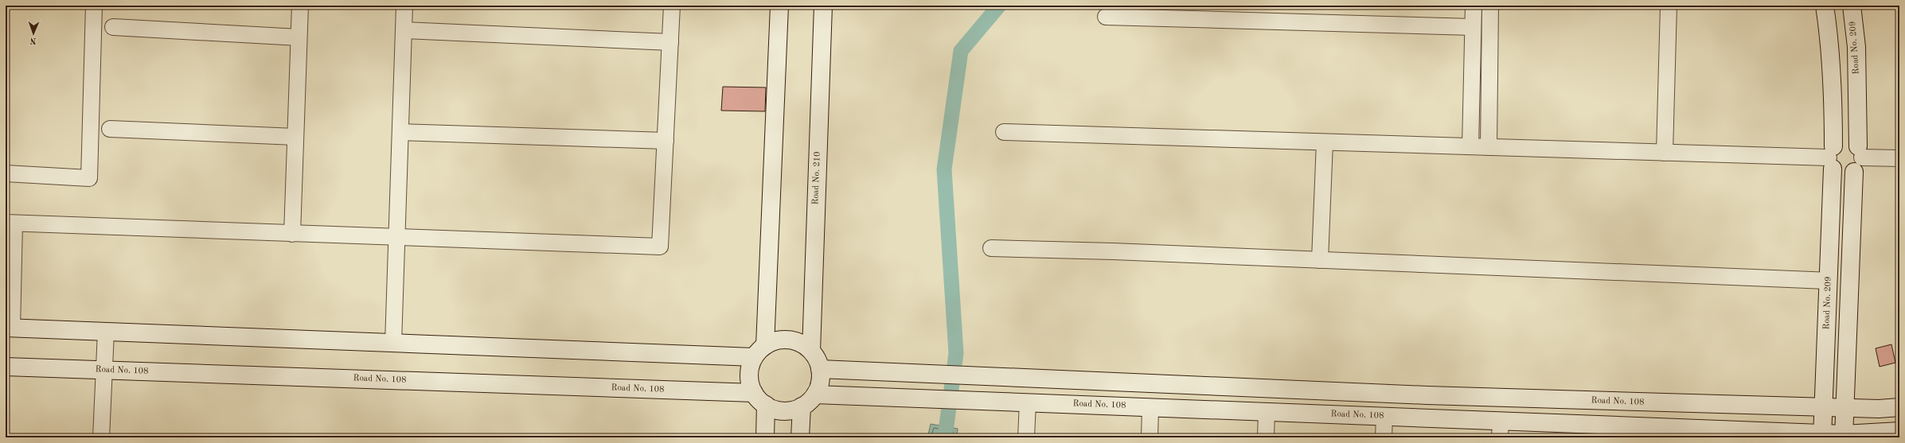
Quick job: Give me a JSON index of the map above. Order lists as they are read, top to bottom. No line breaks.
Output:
{"streets":{"street":["Road No. 209","Road No. 210","Road No. 108"]},"crossings":[["Road No. 209","Road No. 108"],["Road No. 210","Road No. 108"]],"north":"bottom"}
